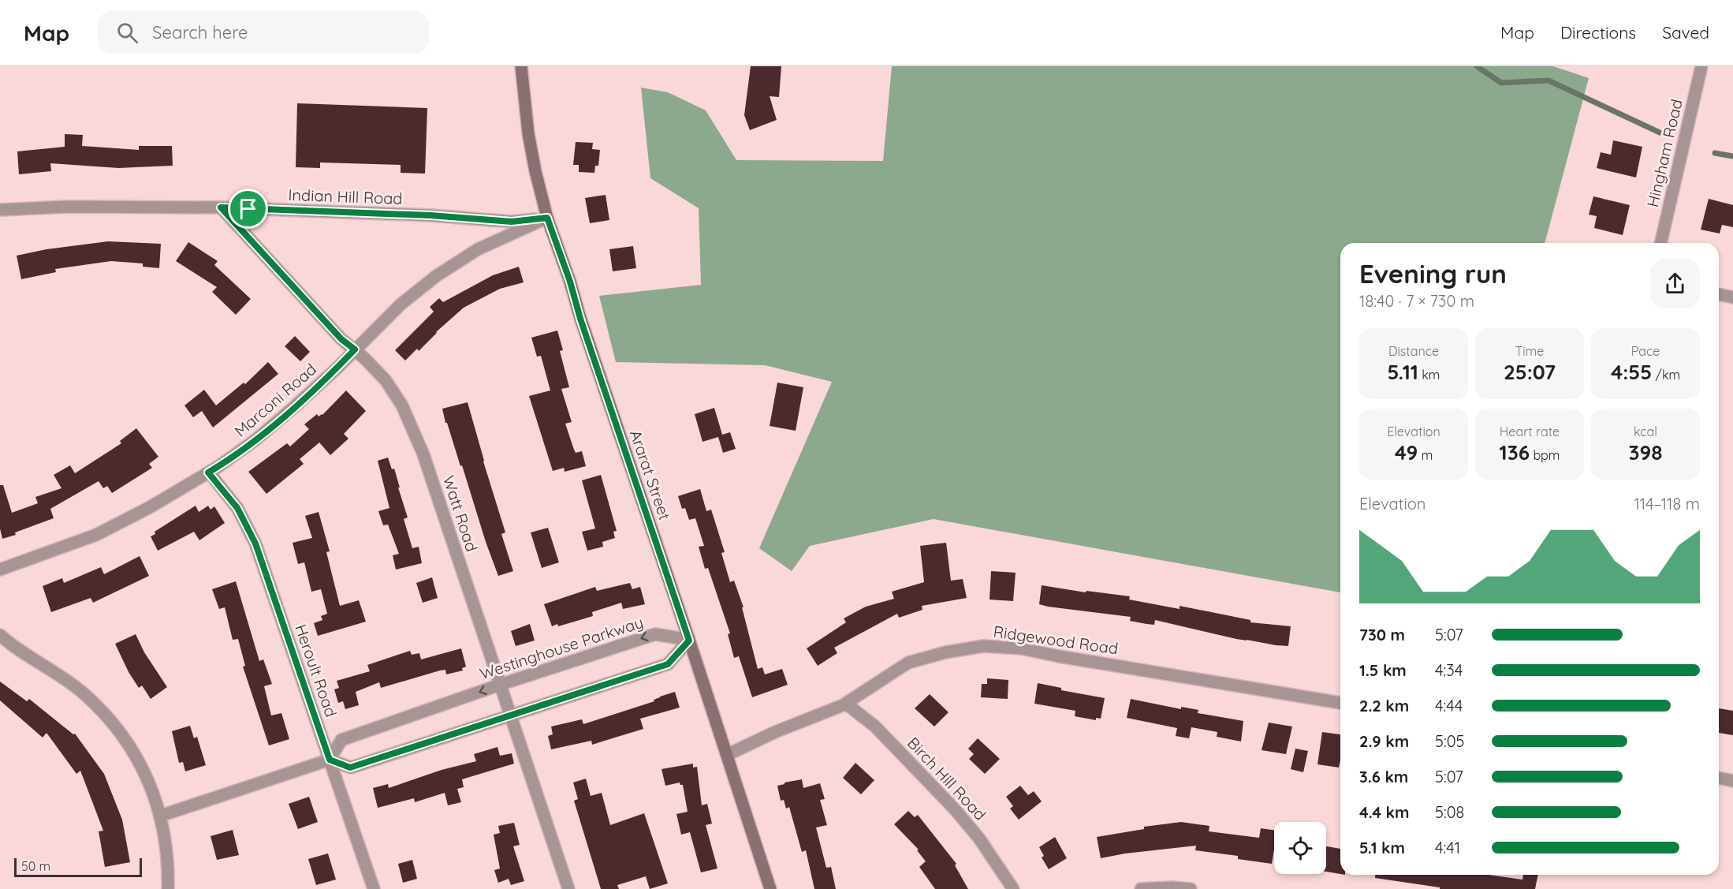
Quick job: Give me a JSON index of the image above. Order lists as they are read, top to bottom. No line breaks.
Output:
{"streets":{"main road":["Ararat Street"],"street":["Hingham Road","Indian Hill Road","Marconi Road","Watt Road","Ridgewood Road","Westinghouse Parkway","Heroult Road","Birch Hill Road"]},"crossings":[["Indian Hill Road","Marconi Road"],["Indian Hill Road","Ararat Street"],["Indian Hill Road","Watt Road"],["Marconi Road","Ararat Street"],["Marconi Road","Watt Road"],["Marconi Road","Heroult Road"],["Ararat Street","Ridgewood Road"],["Ararat Street","Westinghouse Parkway"],["Watt Road","Westinghouse Parkway"],["Ridgewood Road","Birch Hill Road"],["Westinghouse Parkway","Heroult Road"]],"scale_bar":"50 m","page":{"header":"Map","search":"Search here","nav":["Map","Directions","Saved"],"heading":["Evening run","18:40 · 7 × 730 m"],"stats":[["Distance","5.11 km"],["Time","25:07"],["Pace","4:55 /km"],["Elevation","49 m"],["Heart rate","136 bpm"],["kcal","398"]],"chart":["Elevation","114–118 m"],"list":[{"name":"730 m","note":"5:07"},{"name":"1.5 km","note":"4:34"},{"name":"2.2 km","note":"4:44"},{"name":"2.9 km","note":"5:05"},{"name":"3.6 km","note":"5:07"},{"name":"4.4 km","note":"5:08"},{"name":"5.1 km","note":"4:41"}],"scale":"50 m"}}
